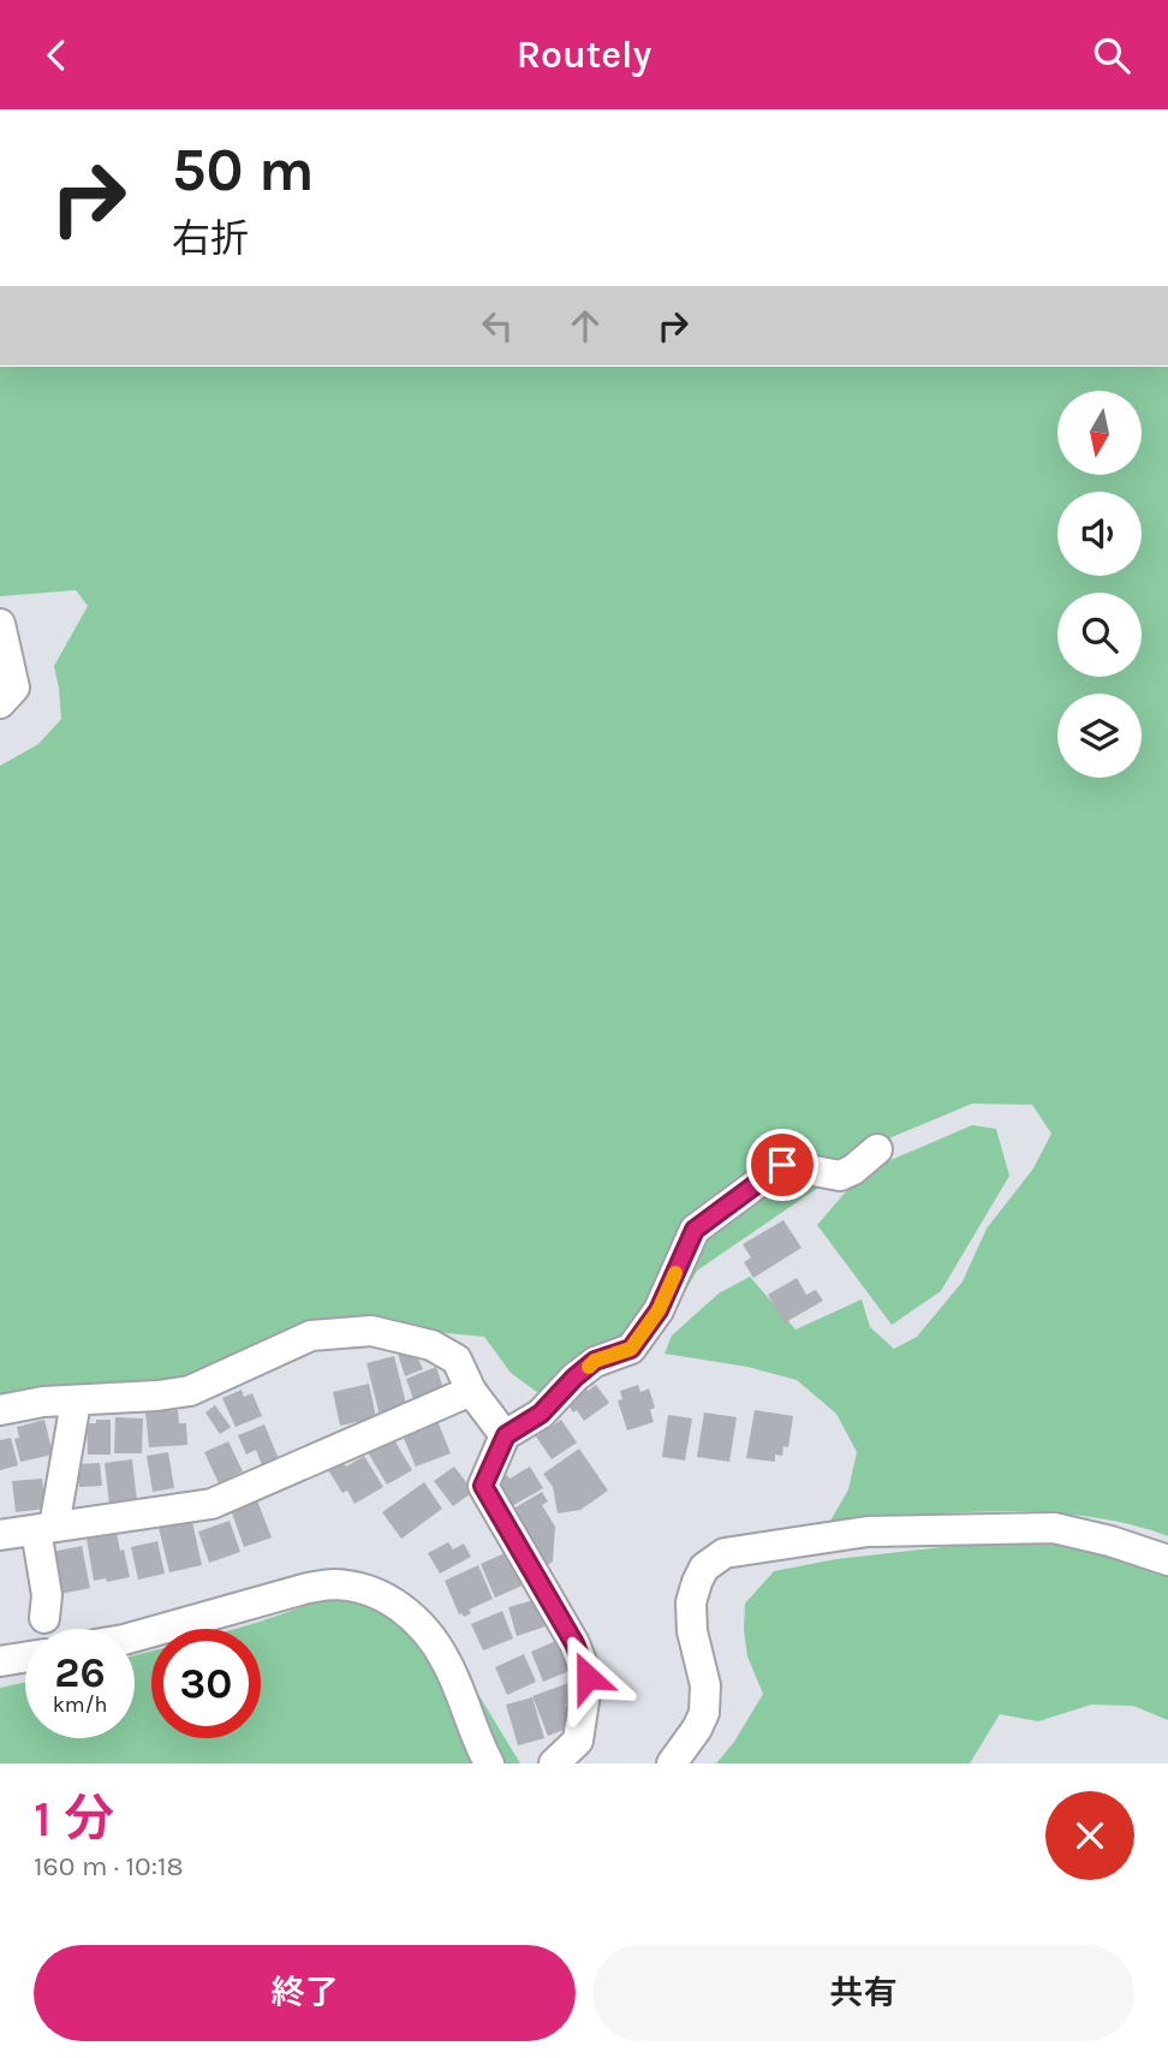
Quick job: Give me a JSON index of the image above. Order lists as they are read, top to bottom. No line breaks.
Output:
{"north":"bottom","page":{"header":"Routely","turn":["50 m","右折"],"speed":"26 km/h","limit":"30","heading":["1 分","160 m · 10:18"],"buttons":["終了","共有"]}}
